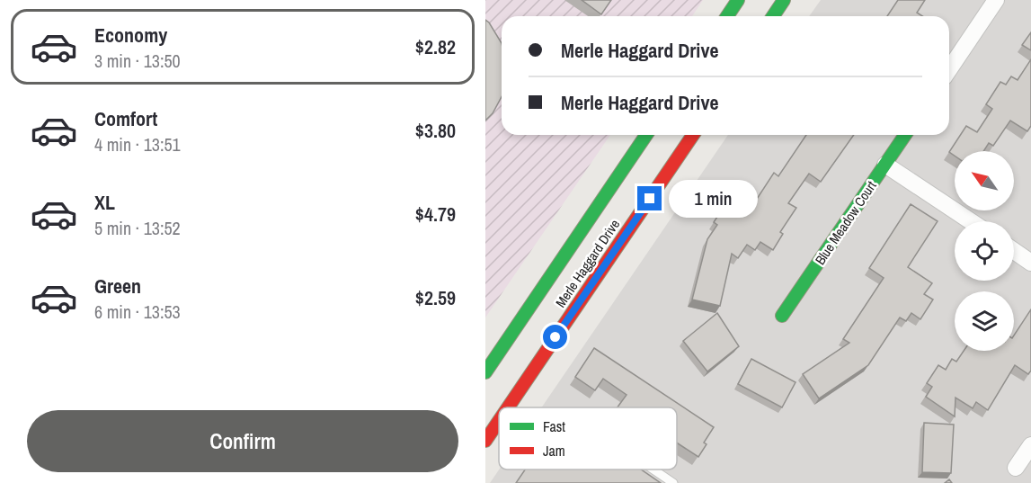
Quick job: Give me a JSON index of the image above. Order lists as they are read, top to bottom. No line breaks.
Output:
{"streets":{"main road":["Blue Meadow Court","Merle Haggard Drive"]},"legend":["Fast","Jam"],"north":"top left","page":{"list":[{"name":"Economy","note":"3 min · 13:50","value":"$2.82"},{"name":"Comfort","note":"4 min · 13:51","value":"$3.80"},{"name":"XL","note":"5 min · 13:52","value":"$4.79"},{"name":"Green","note":"6 min · 13:53","value":"$2.59"}],"banner":["Merle Haggard Drive","Merle Haggard Drive"],"bubble":"1 min","buttons":"Confirm"}}
